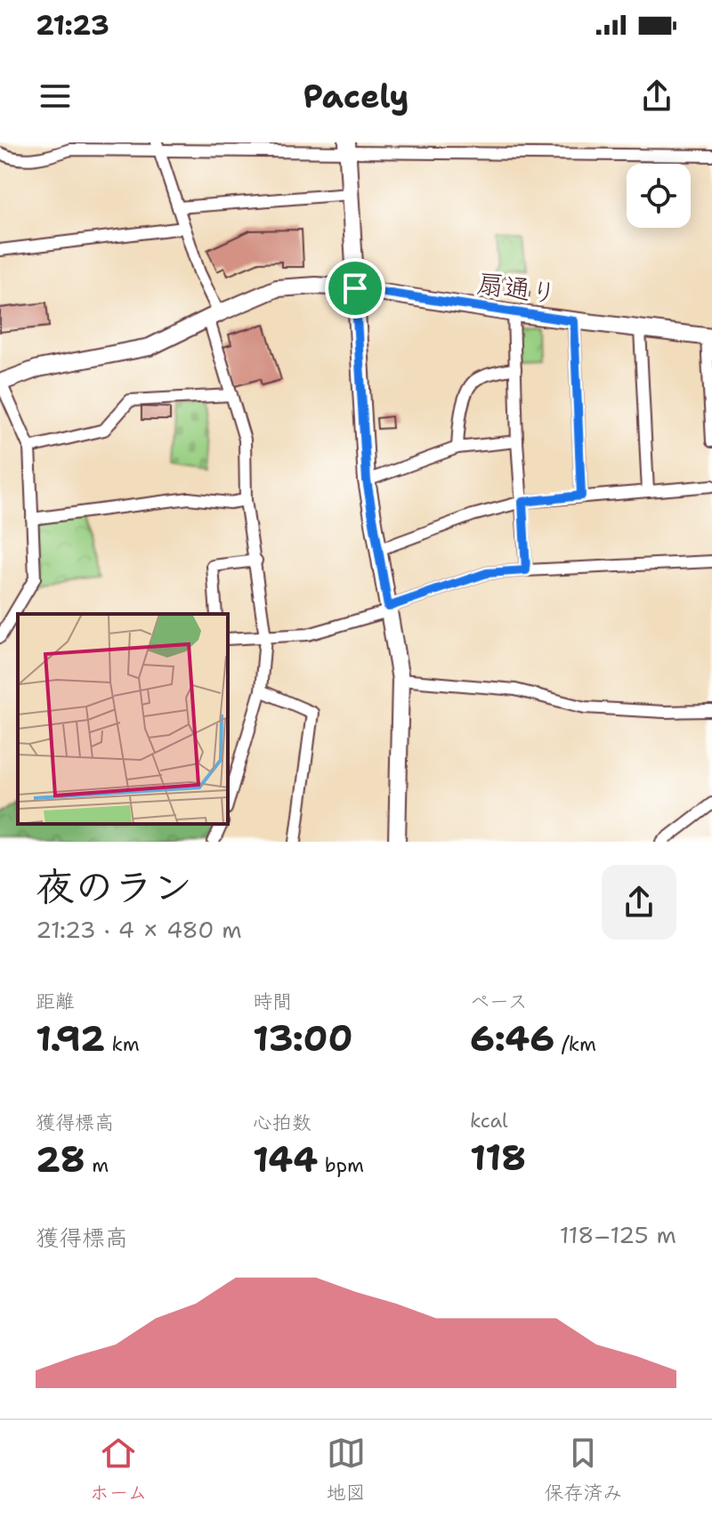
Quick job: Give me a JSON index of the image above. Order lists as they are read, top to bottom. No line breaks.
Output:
{"streets":{"street":["扇通り"]},"page":{"status":"21:23","header":"Pacely","heading":["夜のラン","21:23 · 4 × 480 m"],"stats":[["距離","1.92 km"],["時間","13:00"],["ペース","6:46 /km"],["獲得標高","28 m"],["心拍数","144 bpm"],["kcal","118"]],"chart":["獲得標高","118–125 m"],"tabs":["ホーム","地図","保存済み"]}}
